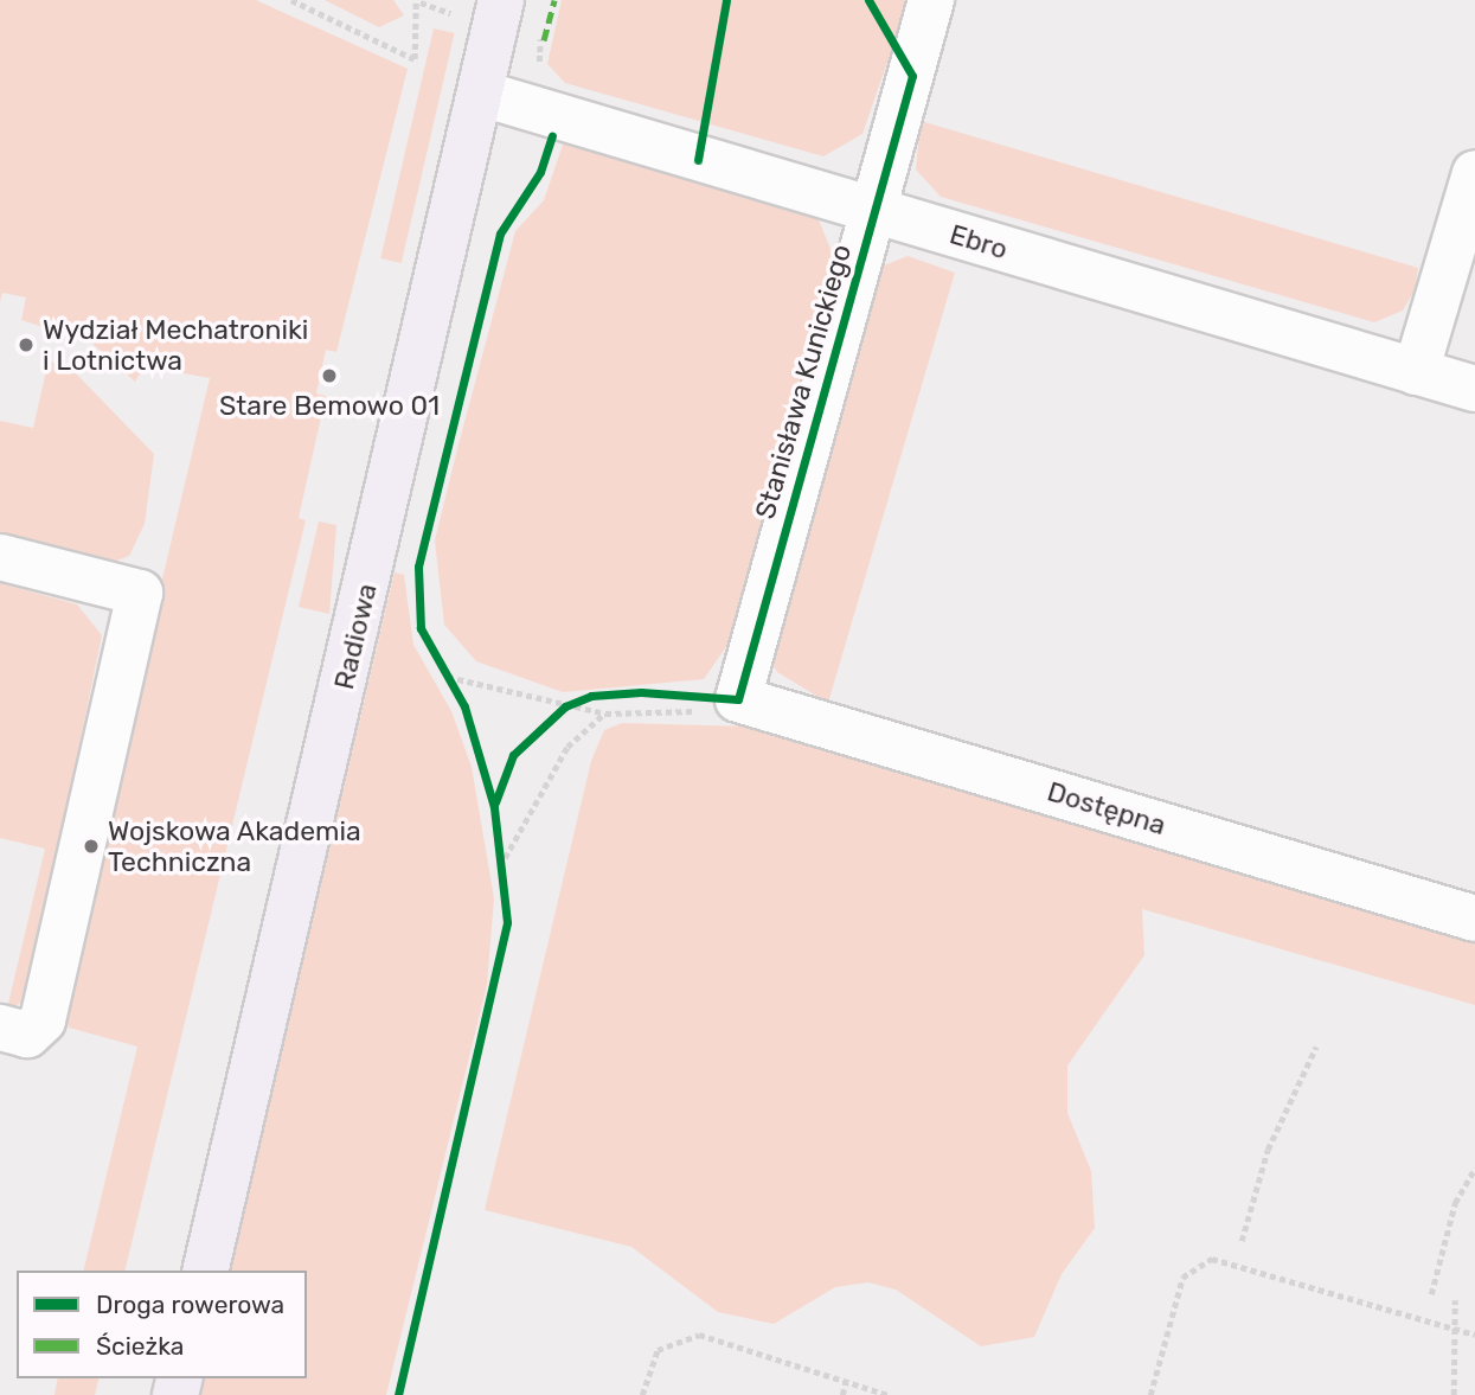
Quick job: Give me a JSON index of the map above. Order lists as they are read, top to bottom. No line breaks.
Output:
{"streets":{"main road":["Radiowa"],"street":["Ebro","Stanisława Kunickiego","Dostępna"]},"crossings":[["Ebro","Stanisława Kunickiego"],["Ebro","Radiowa"],["Stanisława Kunickiego","Dostępna"]],"places":["Wydział Mechatroniki i Lotnictwa","Stare Bemowo 01","Wojskowa Akademia Techniczna"],"legend":["Droga rowerowa","Ścieżka"]}
